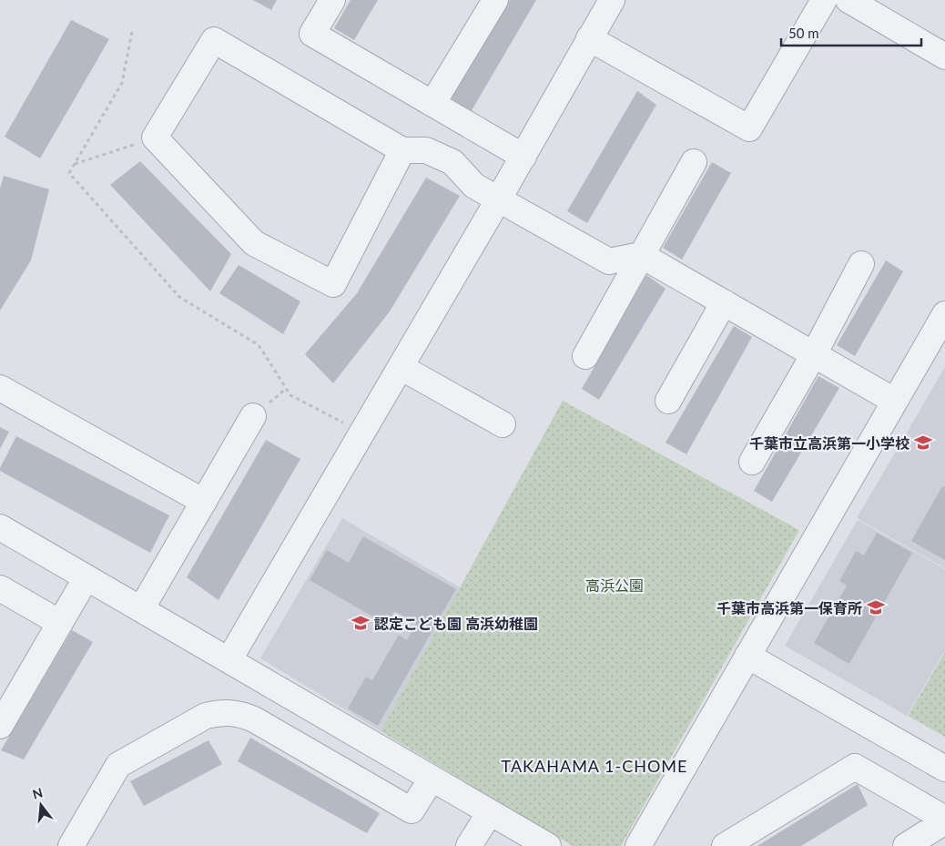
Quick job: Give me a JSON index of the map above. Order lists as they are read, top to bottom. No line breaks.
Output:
{"districts":["TAKAHAMA 1-CHOME"],"parks":["高浜公園"],"places":{"school or university":["千葉市立高浜第一小学校","千葉市高浜第一保育所","認定こども園 高浜幼稚園"]},"scale_bar":"50 m","north":"top"}
